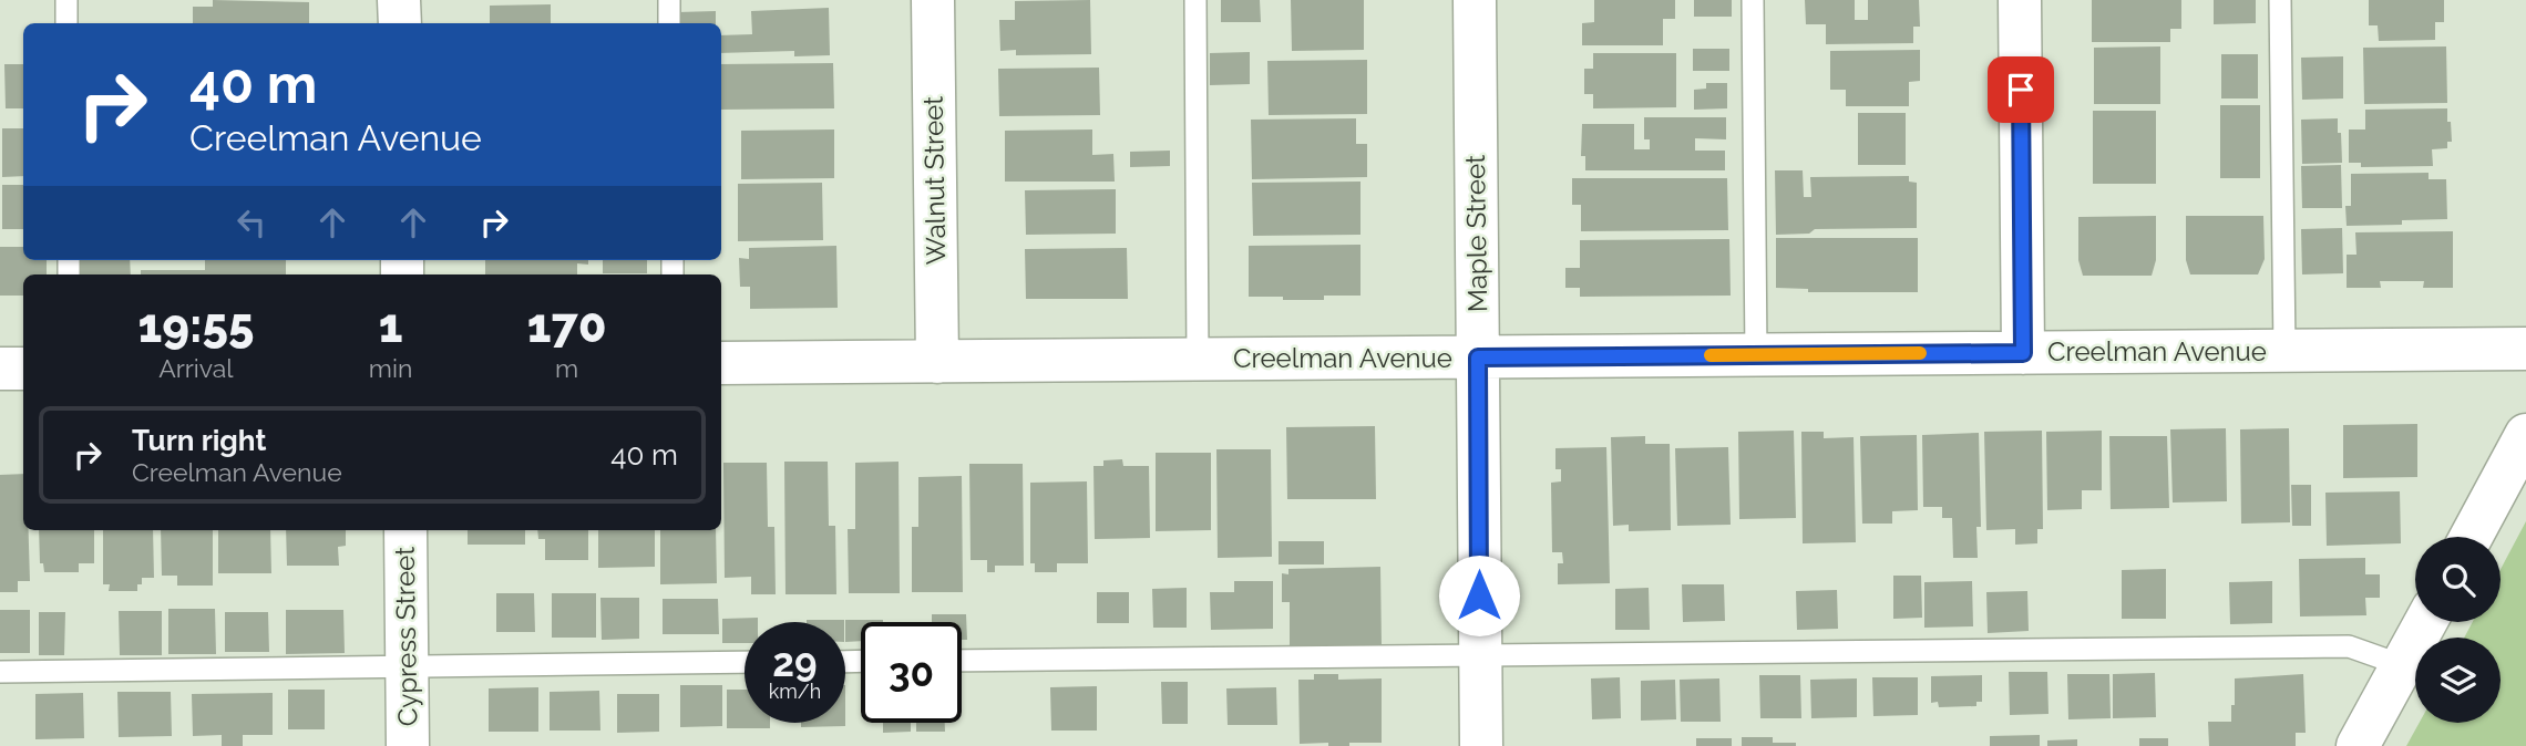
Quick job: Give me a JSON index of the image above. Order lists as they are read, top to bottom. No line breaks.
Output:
{"streets":{"street":["Walnut Street","Maple Street","Creelman Avenue","Cypress Street"]},"crossings":[["Walnut Street","Creelman Avenue"],["Maple Street","Creelman Avenue"]],"page":{"turn":["40 m","Creelman Avenue"],"eta":["19:55","Arrival","1","min","170","m"],"list":[{"name":"Turn right","note":"Creelman Avenue","value":"40 m"}],"speed":"29 km/h","limit":"30"}}
